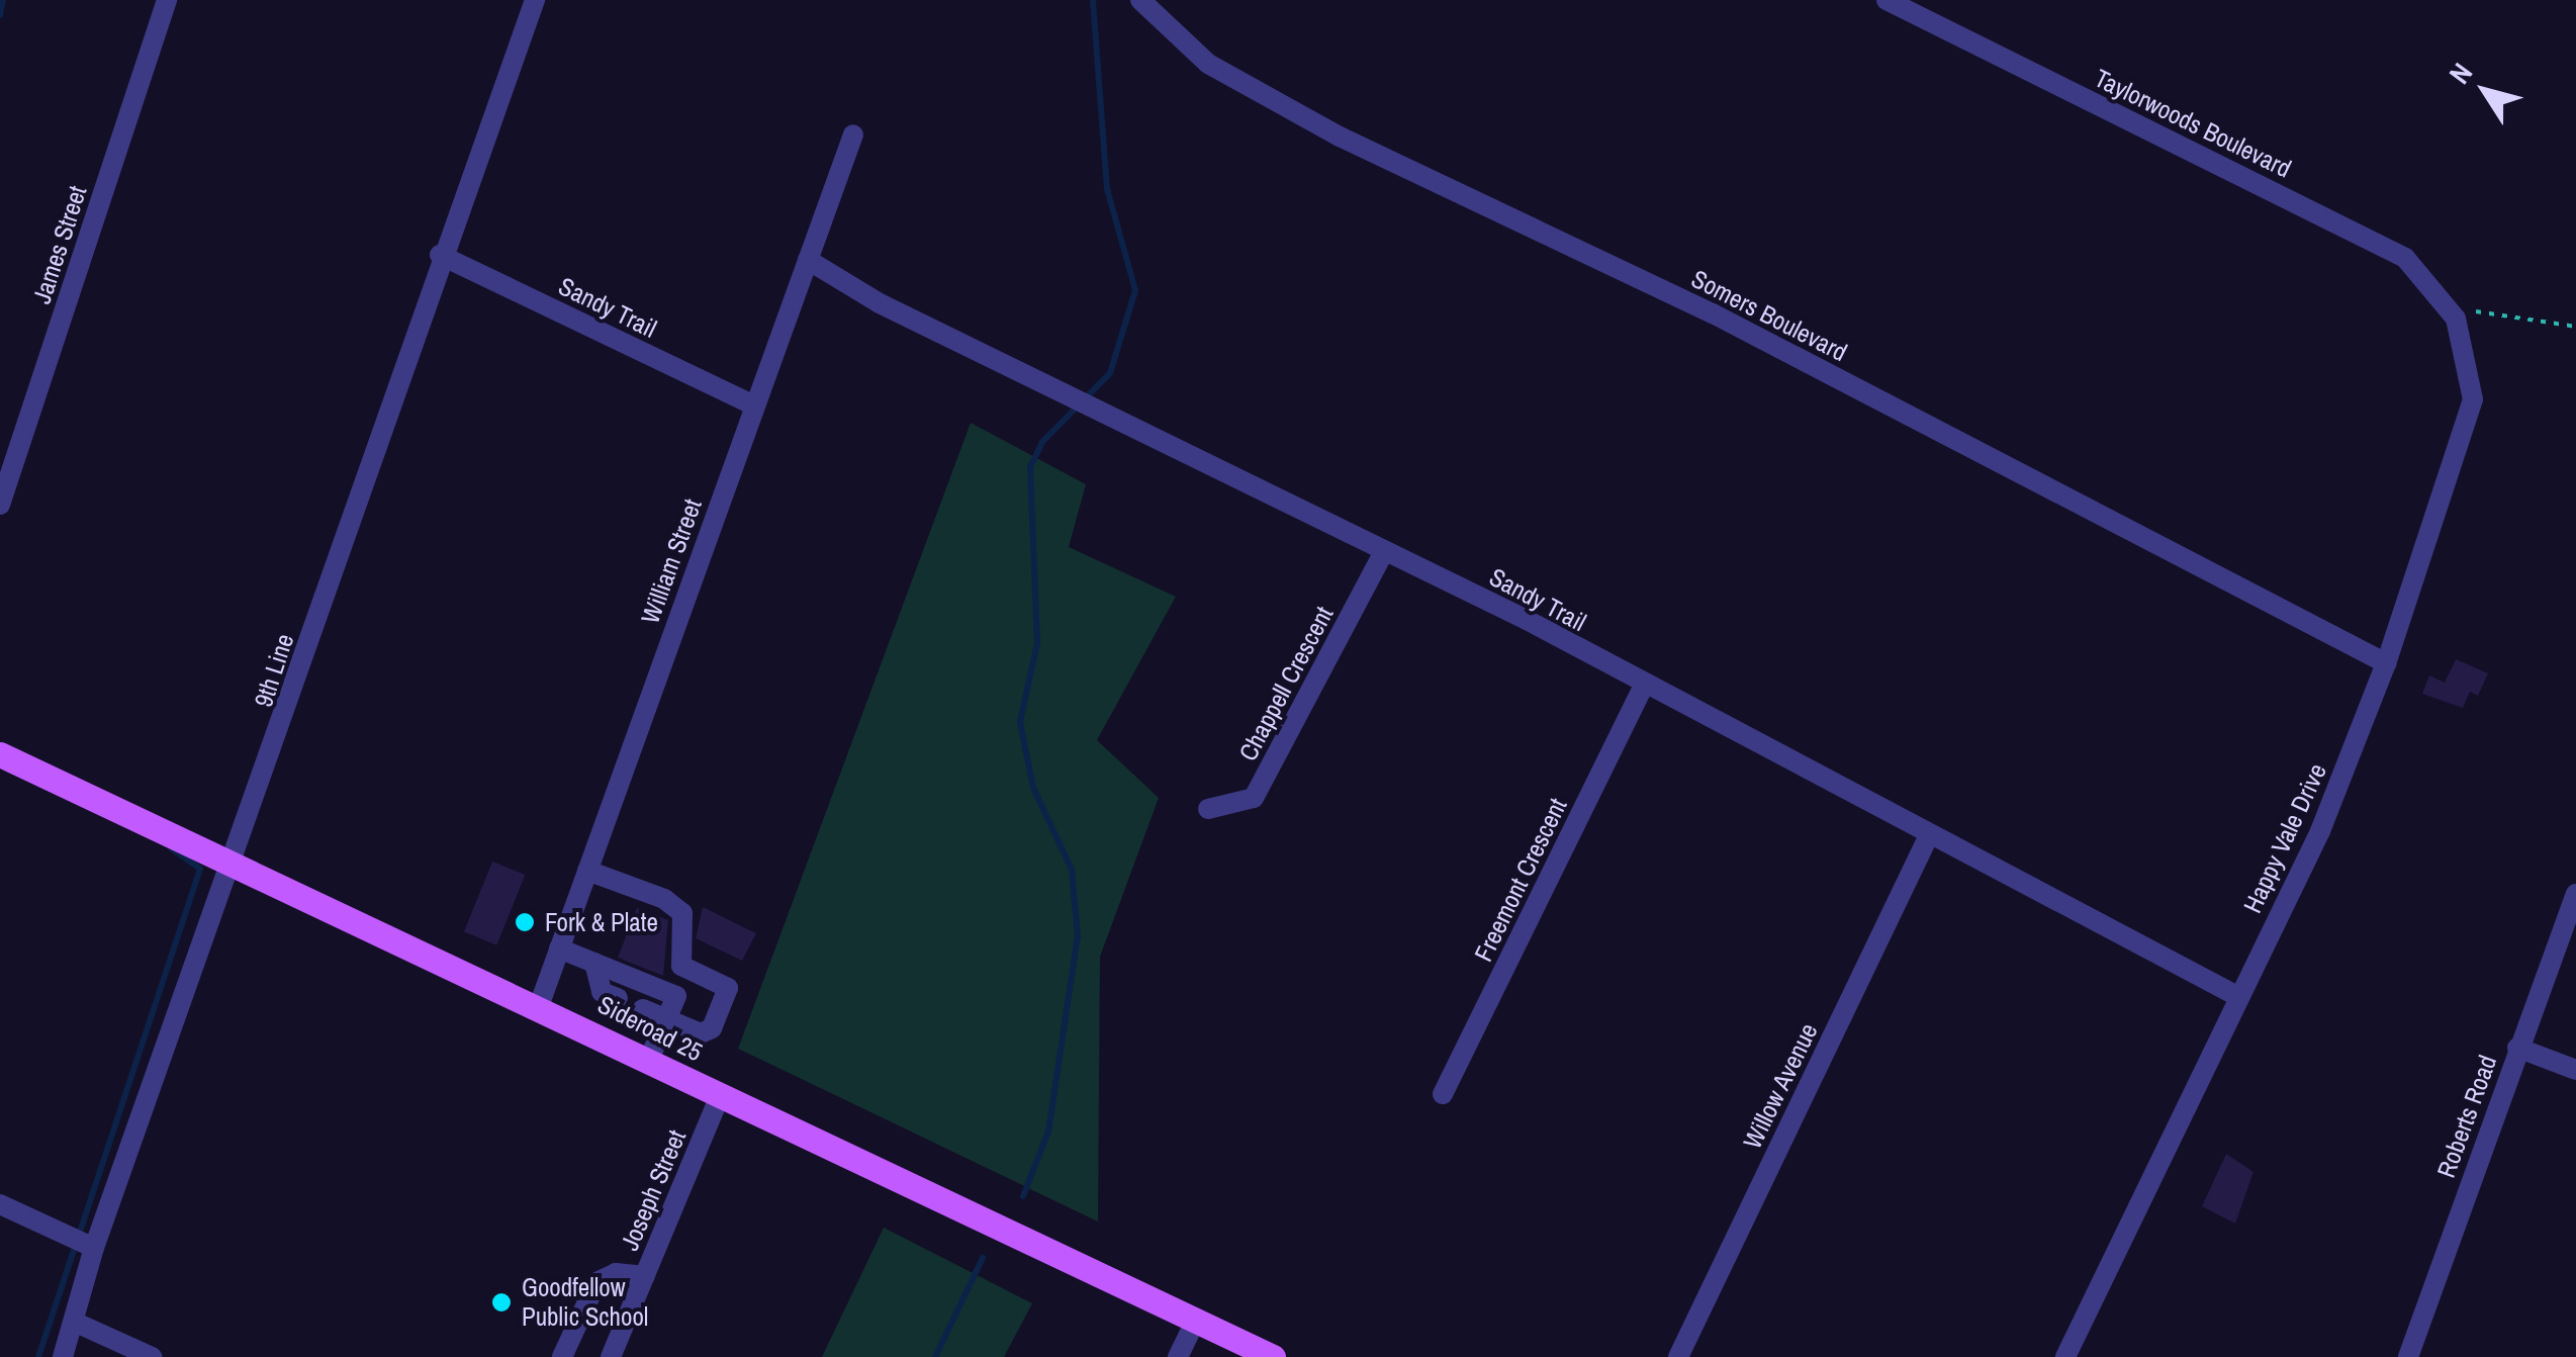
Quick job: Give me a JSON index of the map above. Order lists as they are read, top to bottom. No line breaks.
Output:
{"streets":{"main road":["Sideroad 25"],"street":["Taylorwoods Boulevard","James Street","Sandy Trail","Somers Boulevard","William Street","9th Line","Chappell Crescent","Happy Vale Drive","Freemont Crescent","Willow Avenue","Roberts Road","Joseph Street"]},"crossings":[["Taylorwoods Boulevard","Happy Vale Drive"],["Sandy Trail","William Street"],["Sandy Trail","9th Line"],["Sandy Trail","Chappell Crescent"],["Sandy Trail","Happy Vale Drive"],["Sandy Trail","Freemont Crescent"],["Sandy Trail","Willow Avenue"],["Somers Boulevard","Happy Vale Drive"],["William Street","Sideroad 25"],["9th Line","Sideroad 25"],["Sideroad 25","Joseph Street"]],"places":["Fork & Plate","Goodfellow Public School"],"north":"top left"}
